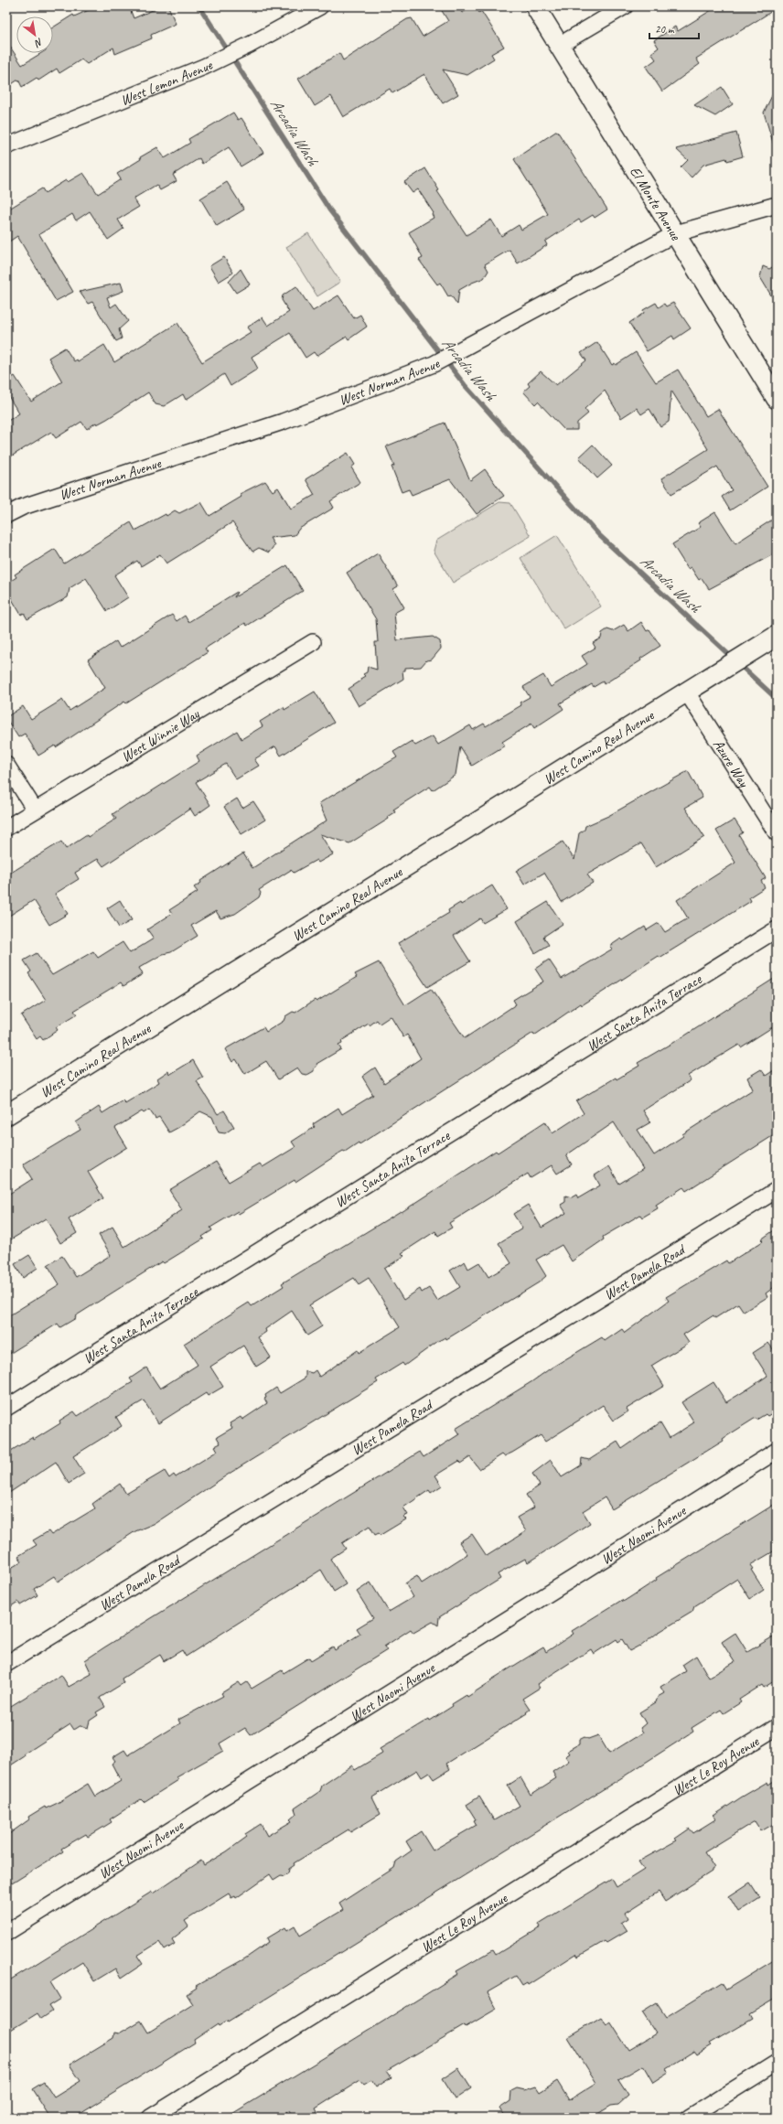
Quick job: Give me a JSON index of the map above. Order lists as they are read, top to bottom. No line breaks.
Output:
{"streets":{"street":["West Lemon Avenue","El Monte Avenue","West Norman Avenue","West Winnie Way","West Camino Real Avenue","Azure Way","West Santa Anita Terrace","West Pamela Road","West Naomi Avenue","West Le Roy Avenue"]},"crossings":[["El Monte Avenue","West Norman Avenue"],["West Camino Real Avenue","Azure Way"]],"water":["Arcadia Wash"],"scale_bar":"20 m","north":"bottom right"}
